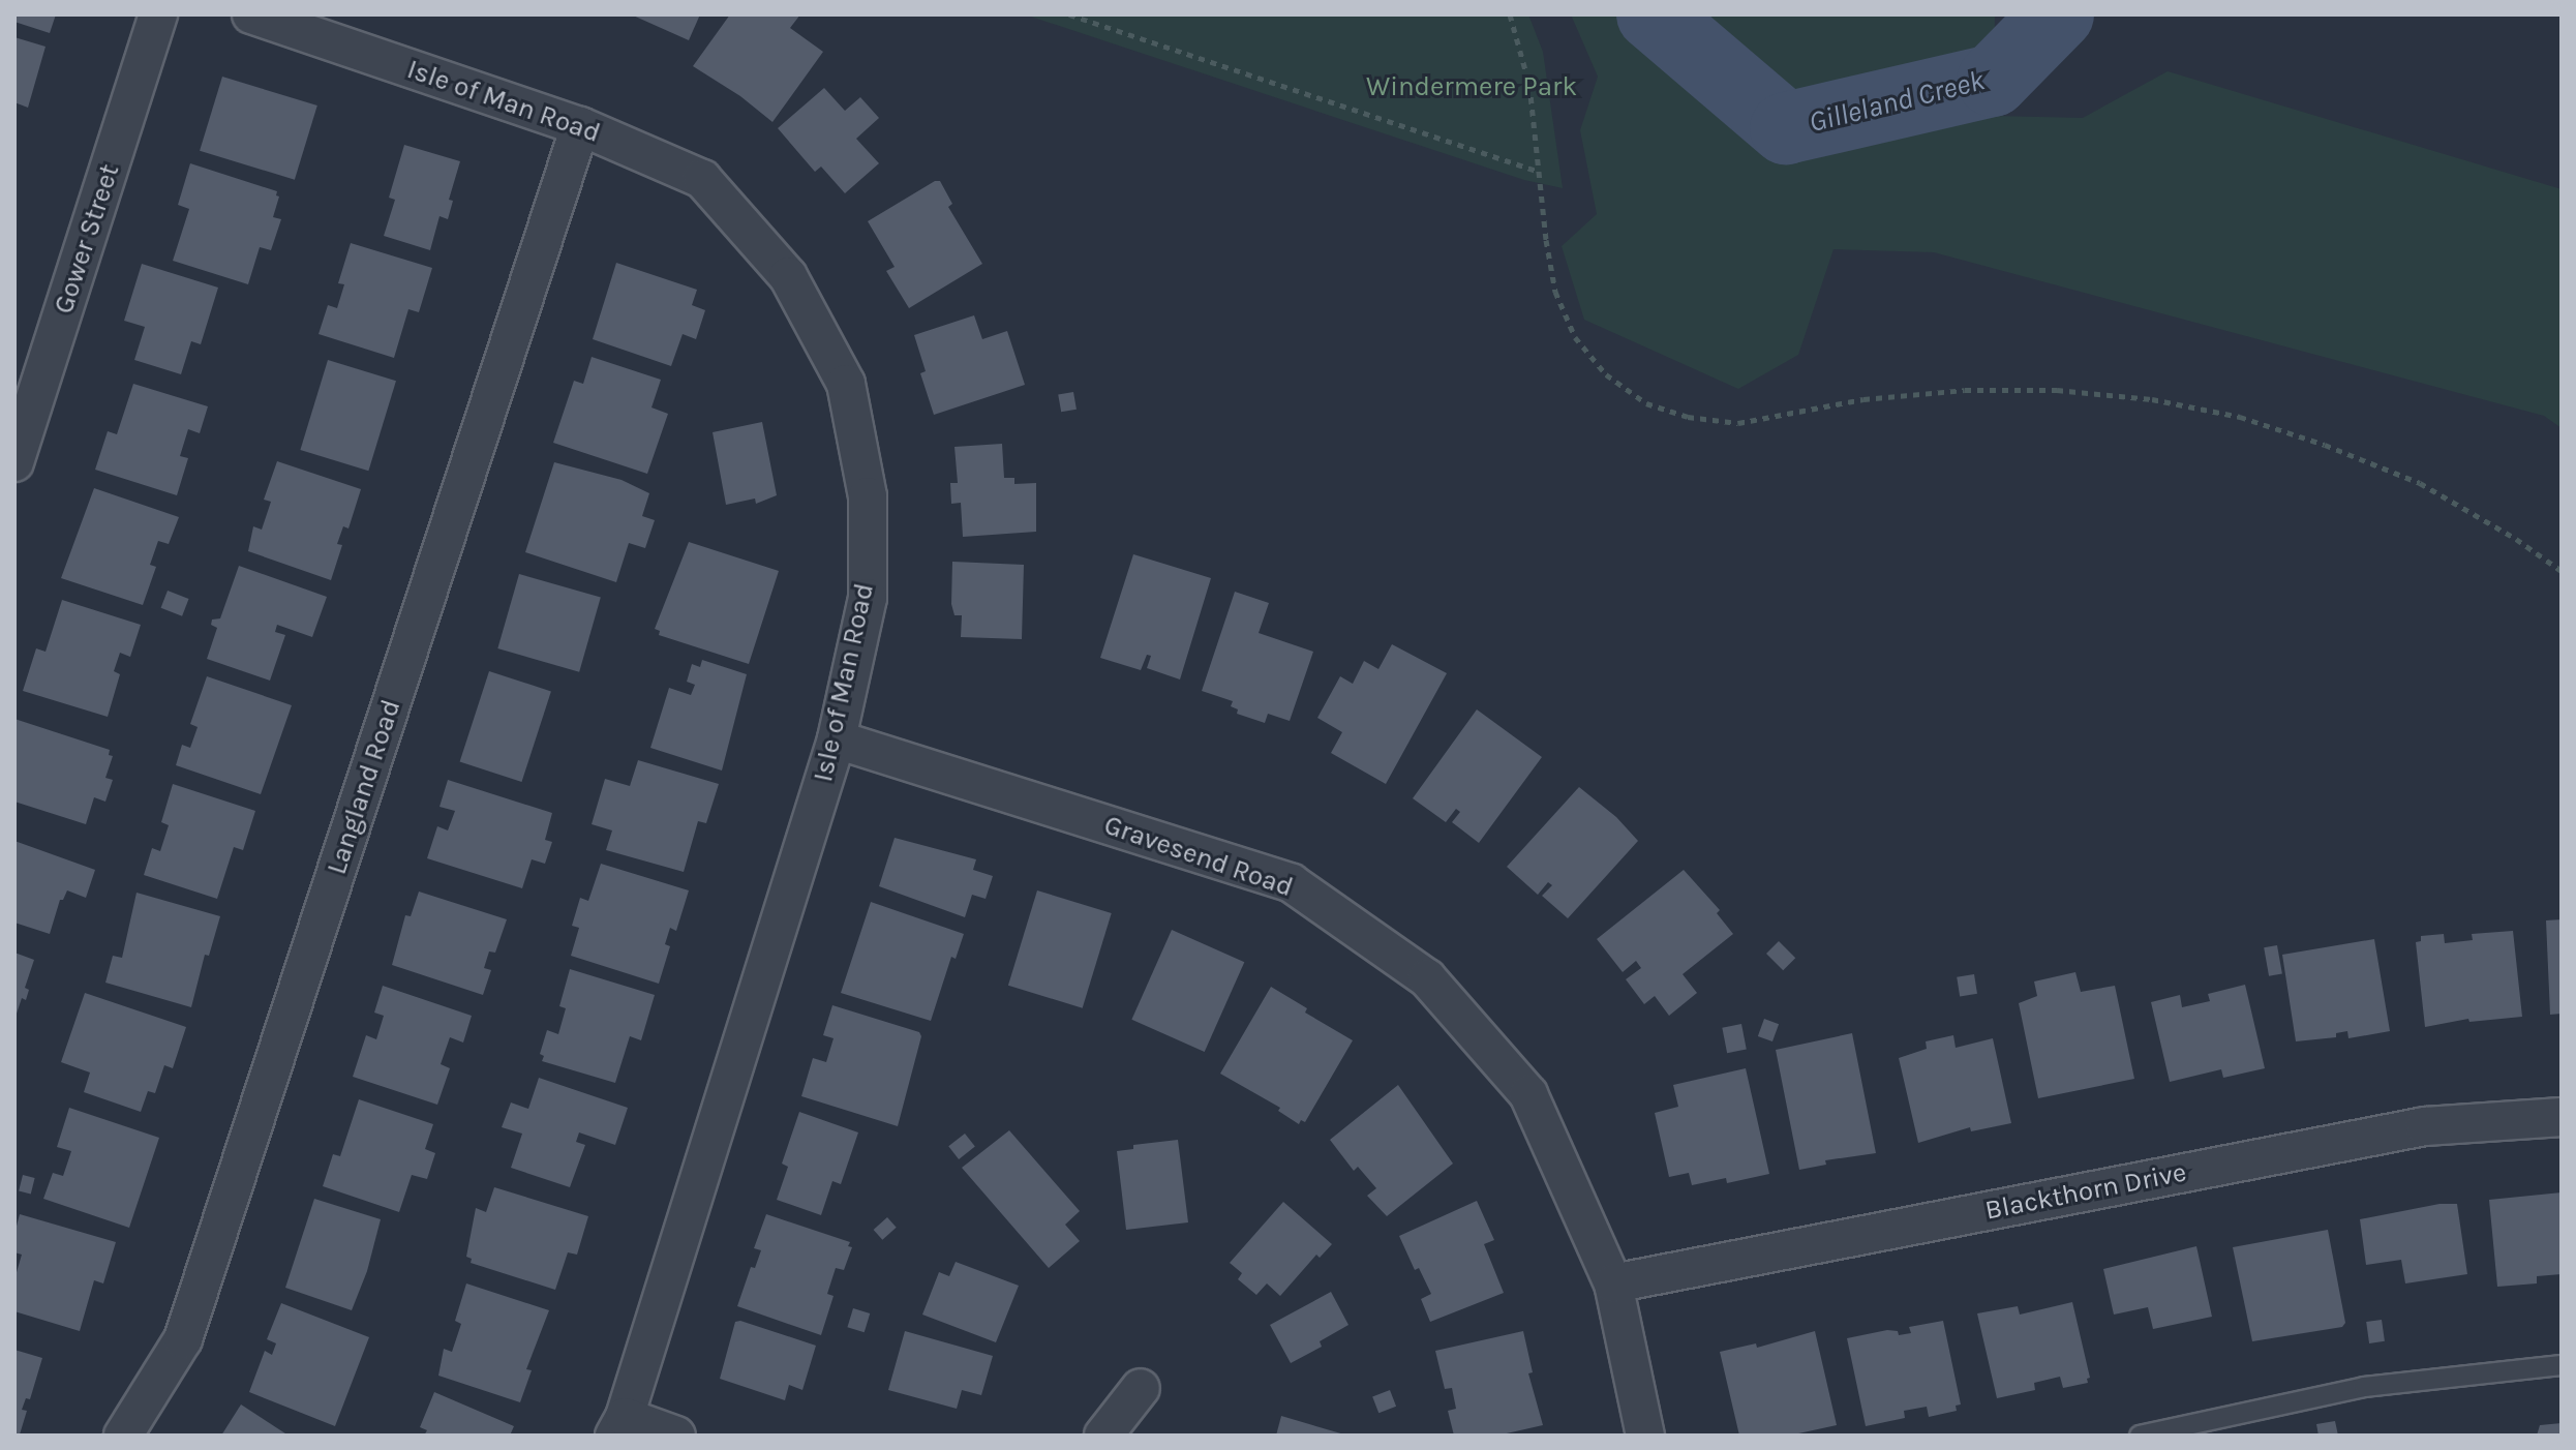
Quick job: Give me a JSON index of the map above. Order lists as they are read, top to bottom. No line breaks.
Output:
{"streets":{"street":["Isle of Man Road","Gower Street","Langland Road","Gravesend Road","Blackthorn Drive"]},"crossings":[["Isle of Man Road","Langland Road"],["Isle of Man Road","Gravesend Road"],["Gravesend Road","Blackthorn Drive"]],"water":["Gilleland Creek"],"parks":["Windermere Park"]}
